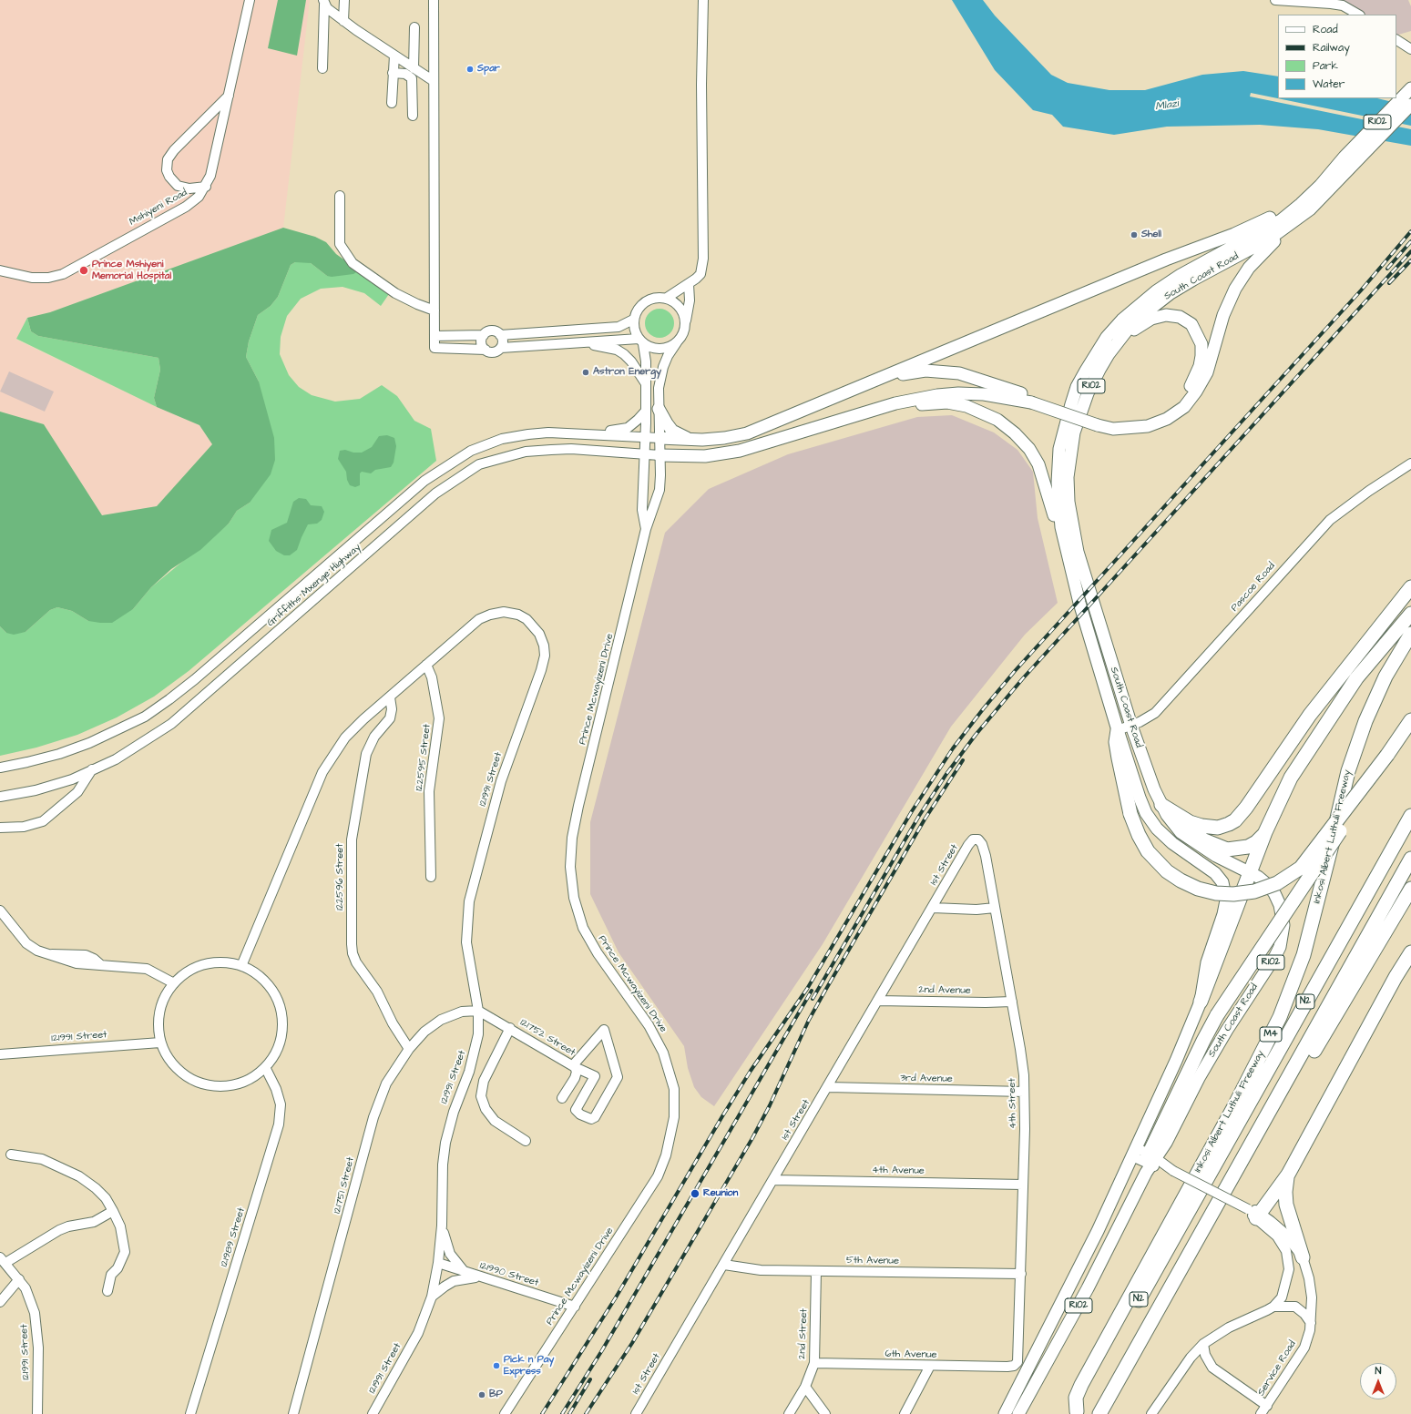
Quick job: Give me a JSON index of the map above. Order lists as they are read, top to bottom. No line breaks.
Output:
{"streets":{"highway":["Inkosi Albert Luthuli Freeway","N2","M4"],"main road":["R102","South Coast Road"],"street":["Mshiyeni Road","Griffiths Mxenge Highway","Pascoe Road","Prince Mcwayizeni Drive","122595 Street","121991 Street","1st Street","122596 Street","2nd Avenue","121752 Street","3rd Avenue","4th Street","4th Avenue","121751 Street","121989 Street","5th Avenue","121990 Street","2nd Street","6th Avenue","Service Road"]},"crossings":[["South Coast Road","Pascoe Road"],["South Coast Road","Service Road"],["Griffiths Mxenge Highway","Prince Mcwayizeni Drive"],["Prince Mcwayizeni Drive","121990 Street"],["122595 Street","121991 Street"],["121991 Street","122596 Street"],["121991 Street","121752 Street"],["121991 Street","121751 Street"],["121991 Street","121989 Street"],["121991 Street","121990 Street"],["Inkosi Albert Luthuli Freeway","N2"],["1st Street","2nd Avenue"],["1st Street","3rd Avenue"],["1st Street","4th Street"],["1st Street","4th Avenue"],["1st Street","5th Avenue"],["122596 Street","121751 Street"],["2nd Avenue","4th Street"],["121752 Street","121751 Street"],["3rd Avenue","4th Street"],["4th Street","4th Avenue"],["4th Street","5th Avenue"],["4th Street","6th Avenue"],["5th Avenue","2nd Street"],["2nd Street","6th Avenue"]],"water":["Mlazi"],"places":["Spar","Shell","Prince Mshiyeni Memorial Hospital","Astron Energy","Reunion","Pick n Pay Express","BP"],"legend":["Road","Railway","Park","Water"],"north":"top"}
